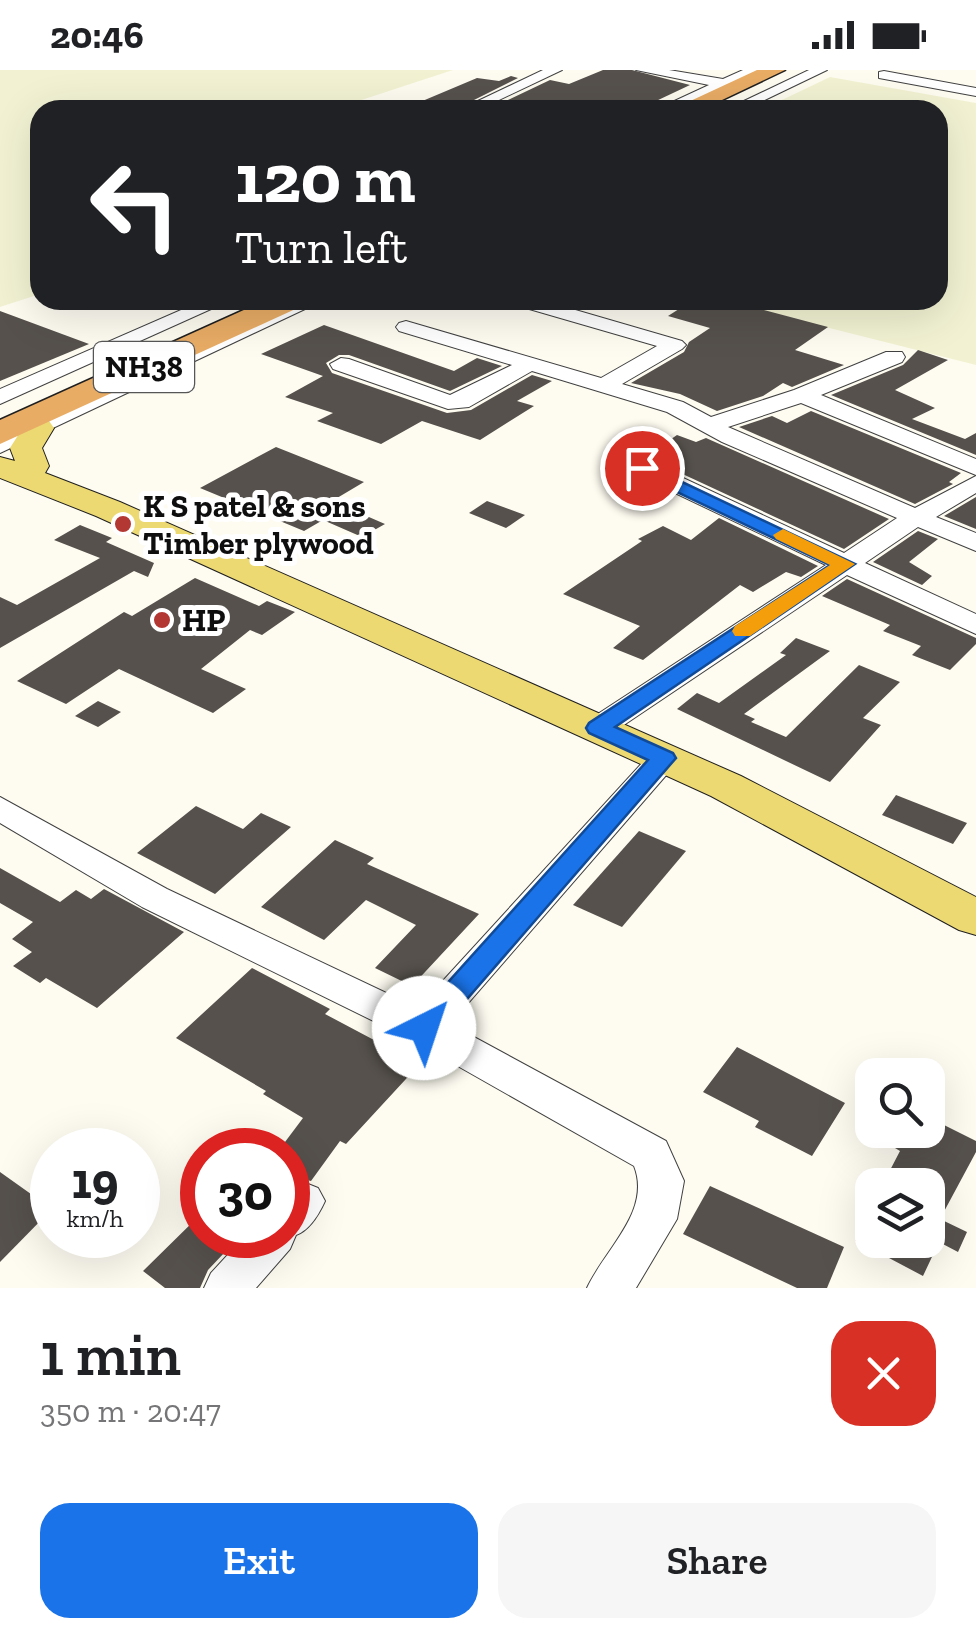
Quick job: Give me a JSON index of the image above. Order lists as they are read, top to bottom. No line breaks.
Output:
{"streets":{"highway":["NH38"]},"places":["K S patel & sons Timber plywood","HP"],"page":{"status":"20:46","turn":["120 m","Turn left"],"speed":"19 km/h","limit":"30","heading":["1 min","350 m · 20:47"],"buttons":["Exit","Share"]}}
